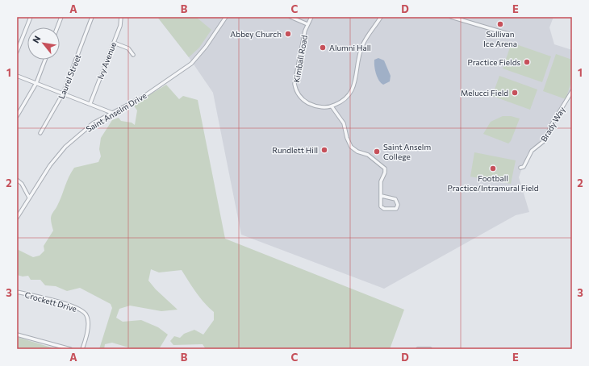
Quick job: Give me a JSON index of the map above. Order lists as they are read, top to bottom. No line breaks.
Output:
{"streets":{"street":["Kimball Road","Ivy Avenue","Laurel Street","Saint Anselm Drive","Brady Way","Crockett Drive"]},"places":["Sullivan Ice Arena","Abbey Church","Alumni Hall","Practice Fields","Melucci Field","Rundlett Hill","Saint Anselm College","Football Practice/Intramural Field"],"north":"top left","grid":{"columns":["A","B","C","D","E"],"rows":["1","2","3"]}}
